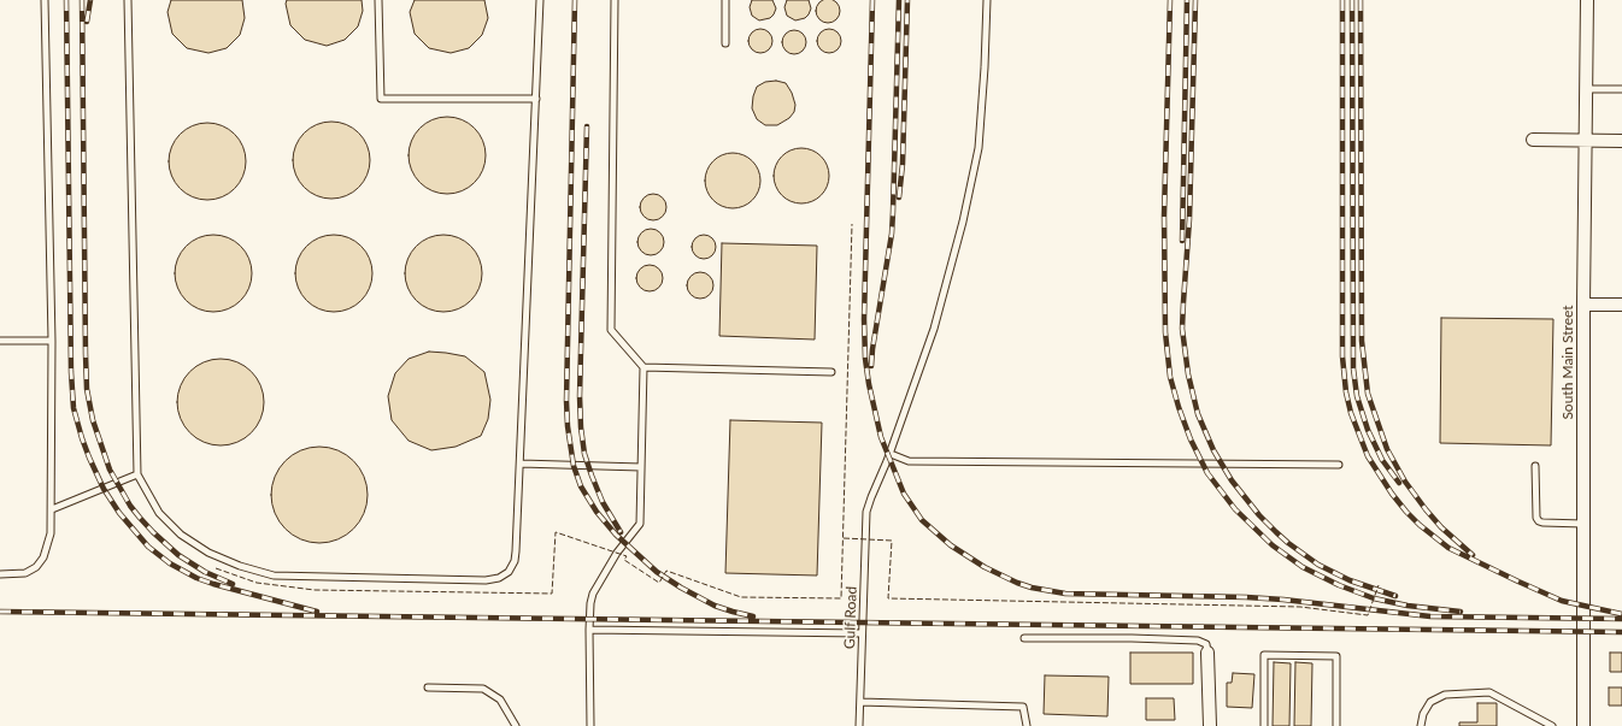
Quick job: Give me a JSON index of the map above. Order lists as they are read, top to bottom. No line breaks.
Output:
{"streets":{"street":["South Main Street"],"lane":["Gulf Road"]}}
